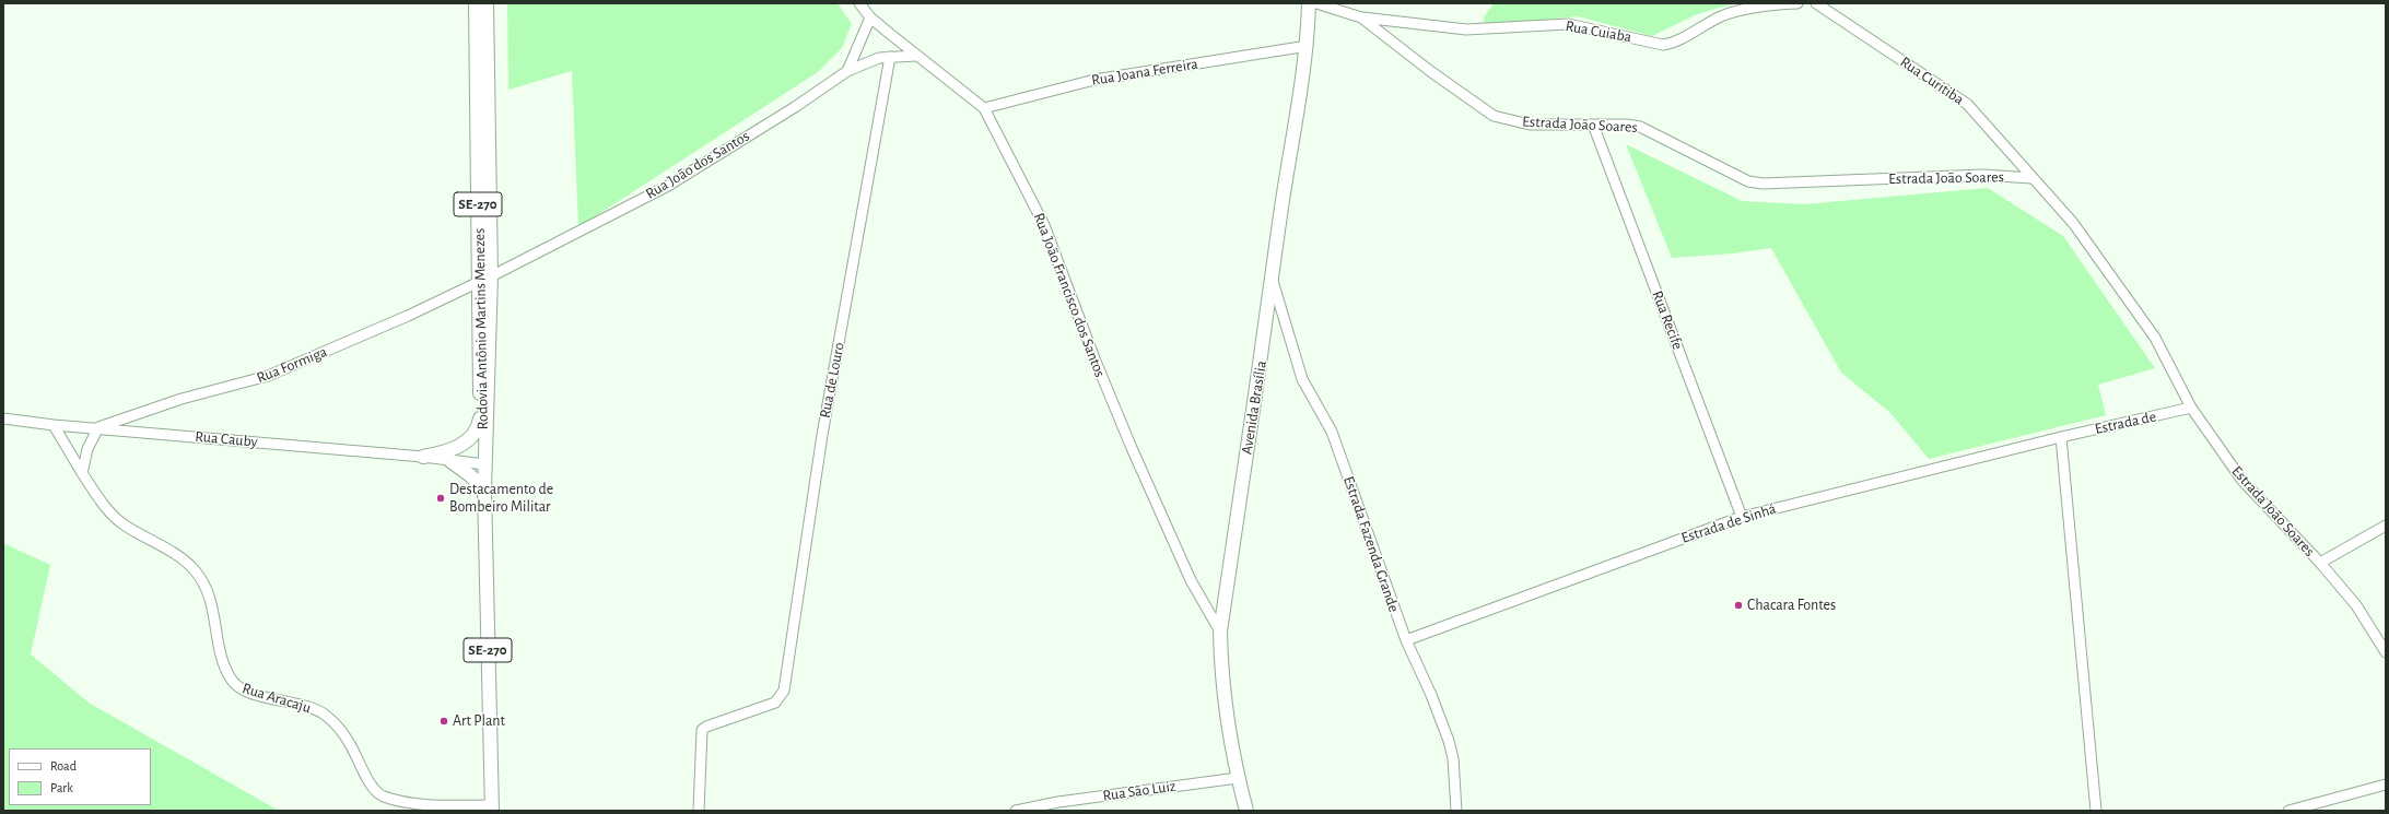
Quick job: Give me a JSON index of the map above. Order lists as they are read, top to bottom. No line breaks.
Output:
{"streets":{"main road":["SE-270","Rodovia Antônio Martins Menezes","Avenida Brasília"],"street":["Rua Cuiaba","Rua Joana Ferreira","Rua Curitiba","Estrada João Soares","Rua João dos Santos","Rua João Francisco dos Santos","Rua Recife","Rua Formiga","Rua de Louro","Estrada de","Rua Cauby","Estrada de Sinhá","Estrada Fazenda Grande","Rua Aracaju","Rua São Luiz"]},"crossings":[["Rua Cuiaba","Estrada João Soares"],["Rua Joana Ferreira","Rua João Francisco dos Santos"],["Rua Joana Ferreira","Avenida Brasília"],["Rua Curitiba","Estrada João Soares"],["Estrada João Soares","Rua Recife"],["Estrada João Soares","Estrada de"],["Rua João dos Santos","Rua João Francisco dos Santos"],["Rua João dos Santos","Rodovia Antônio Martins Menezes"],["Rua João dos Santos","Rua de Louro"],["Rua João Francisco dos Santos","Avenida Brasília"],["Rua Recife","Estrada de Sinhá"],["Rodovia Antônio Martins Menezes","Rua Formiga"],["Rodovia Antônio Martins Menezes","Rua Cauby"],["Rodovia Antônio Martins Menezes","Rua Aracaju"],["Rua Formiga","Rua Cauby"],["Avenida Brasília","Estrada Fazenda Grande"],["Avenida Brasília","Rua São Luiz"],["Estrada de","Estrada de Sinhá"],["Rua Cauby","Rua Aracaju"],["Estrada de Sinhá","Estrada Fazenda Grande"]],"places":["Destacamento de Bombeiro Militar","Chacara Fontes","Art Plant"],"legend":["Road","Park"]}
